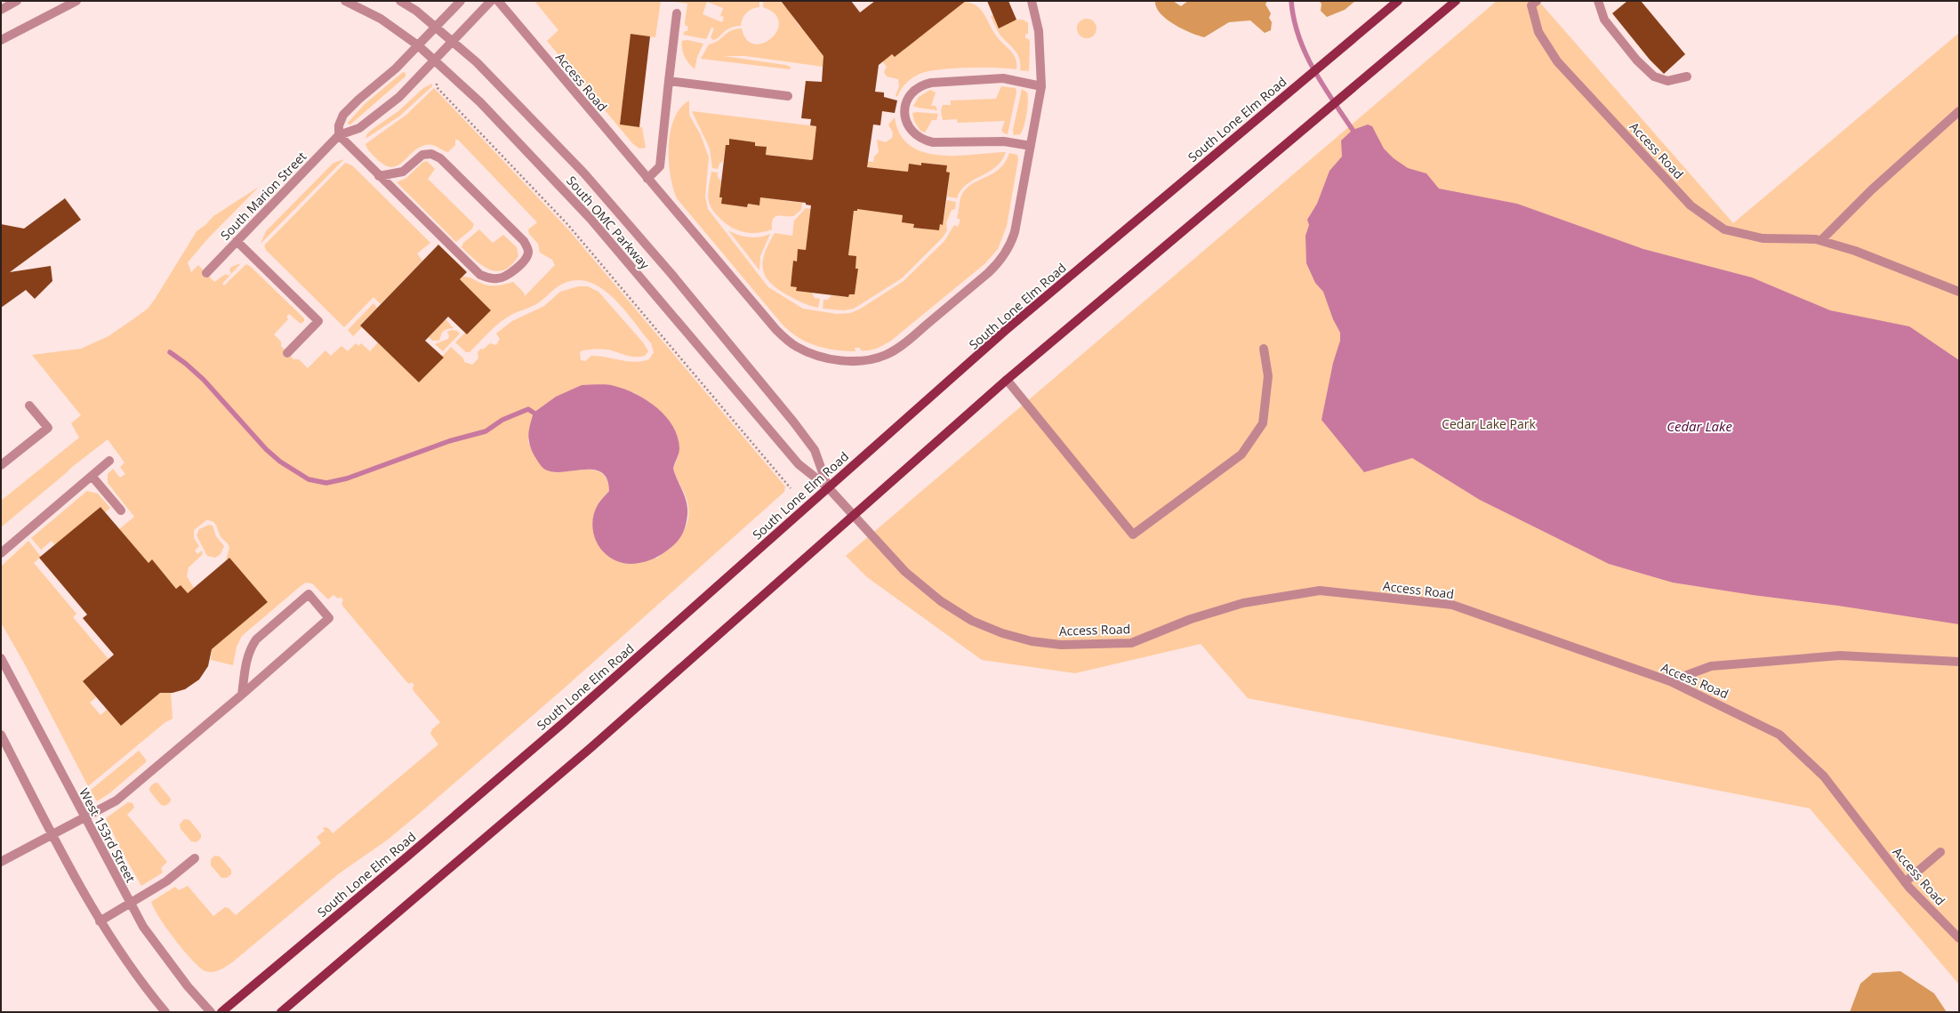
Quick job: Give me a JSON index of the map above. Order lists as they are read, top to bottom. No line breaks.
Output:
{"streets":{"main road":["South Lone Elm Road"],"street":["Access Road","South Marion Street","South OMC Parkway","West 153rd Street"]},"crossings":[["Access Road","South OMC Parkway"],["South Lone Elm Road","South OMC Parkway"],["South Marion Street","South OMC Parkway"]],"water":["Cedar Lake"],"parks":["Cedar Lake Park"]}
